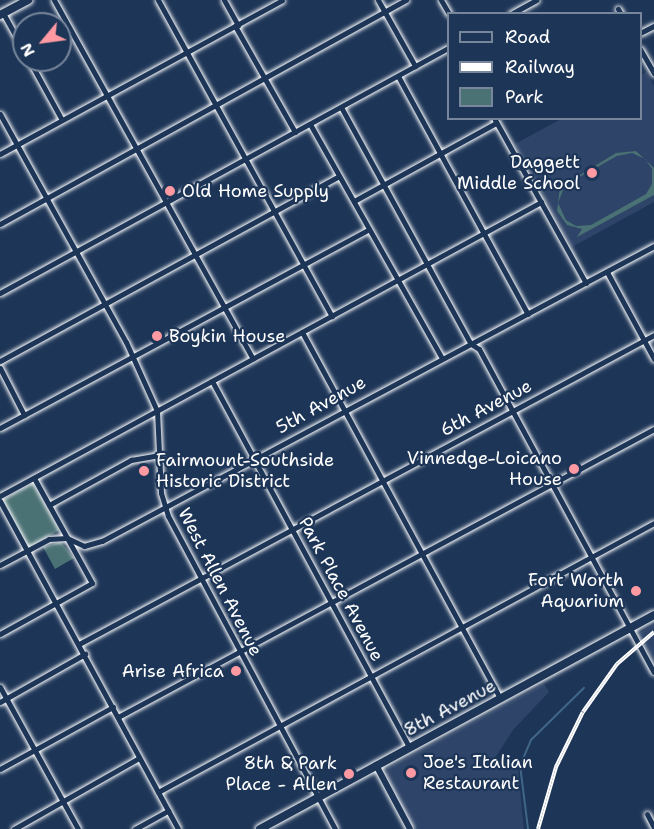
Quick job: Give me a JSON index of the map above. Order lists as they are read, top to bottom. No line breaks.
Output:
{"streets":{"main road":["8th Avenue"],"street":["5th Avenue","6th Avenue","West Allen Avenue","Park Place Avenue"]},"crossings":[["5th Avenue","West Allen Avenue"],["5th Avenue","Park Place Avenue"],["6th Avenue","West Allen Avenue"],["6th Avenue","Park Place Avenue"],["West Allen Avenue","8th Avenue"],["Park Place Avenue","8th Avenue"]],"places":["Daggett Middle School","Old Home Supply","Boykin House","Vinnedge-Loicano House","Fairmount-Southside Historic District","Fort Worth Aquarium","Arise Africa","Joe's Italian Restaurant","8th & Park Place - Allen"],"legend":["Road","Railway","Park"],"north":"bottom left"}
